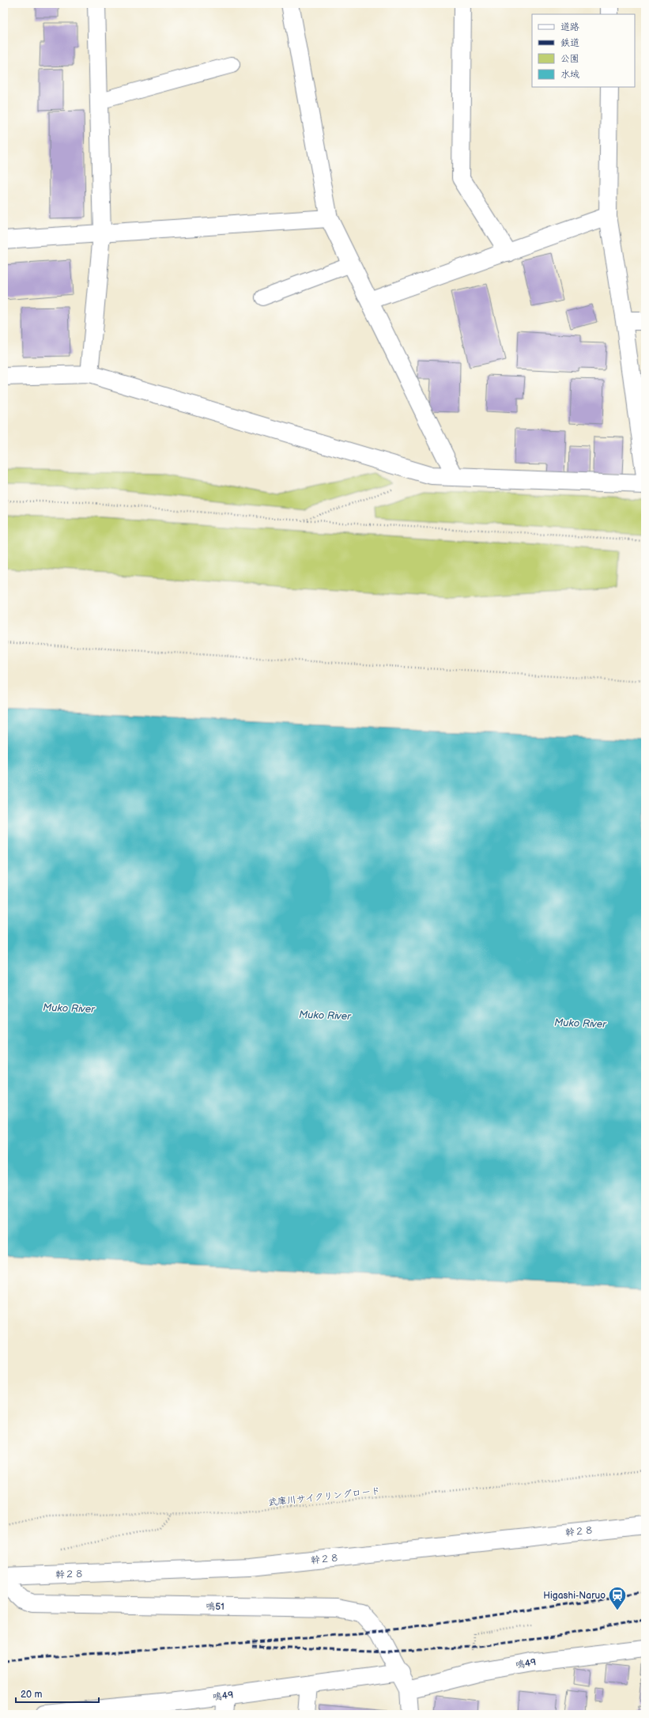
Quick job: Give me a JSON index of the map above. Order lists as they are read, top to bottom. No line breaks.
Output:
{"streets":{"street":["幹２８","鳴51","鳴49"],"path":["武庫川サイクリングロード"]},"crossings":[["鳴51","鳴49"]],"water":["Muko River"],"places":{"station":["Higashi-Naruo"]},"legend":["道路","鉄道","公園","水域"],"scale_bar":"20 m"}
